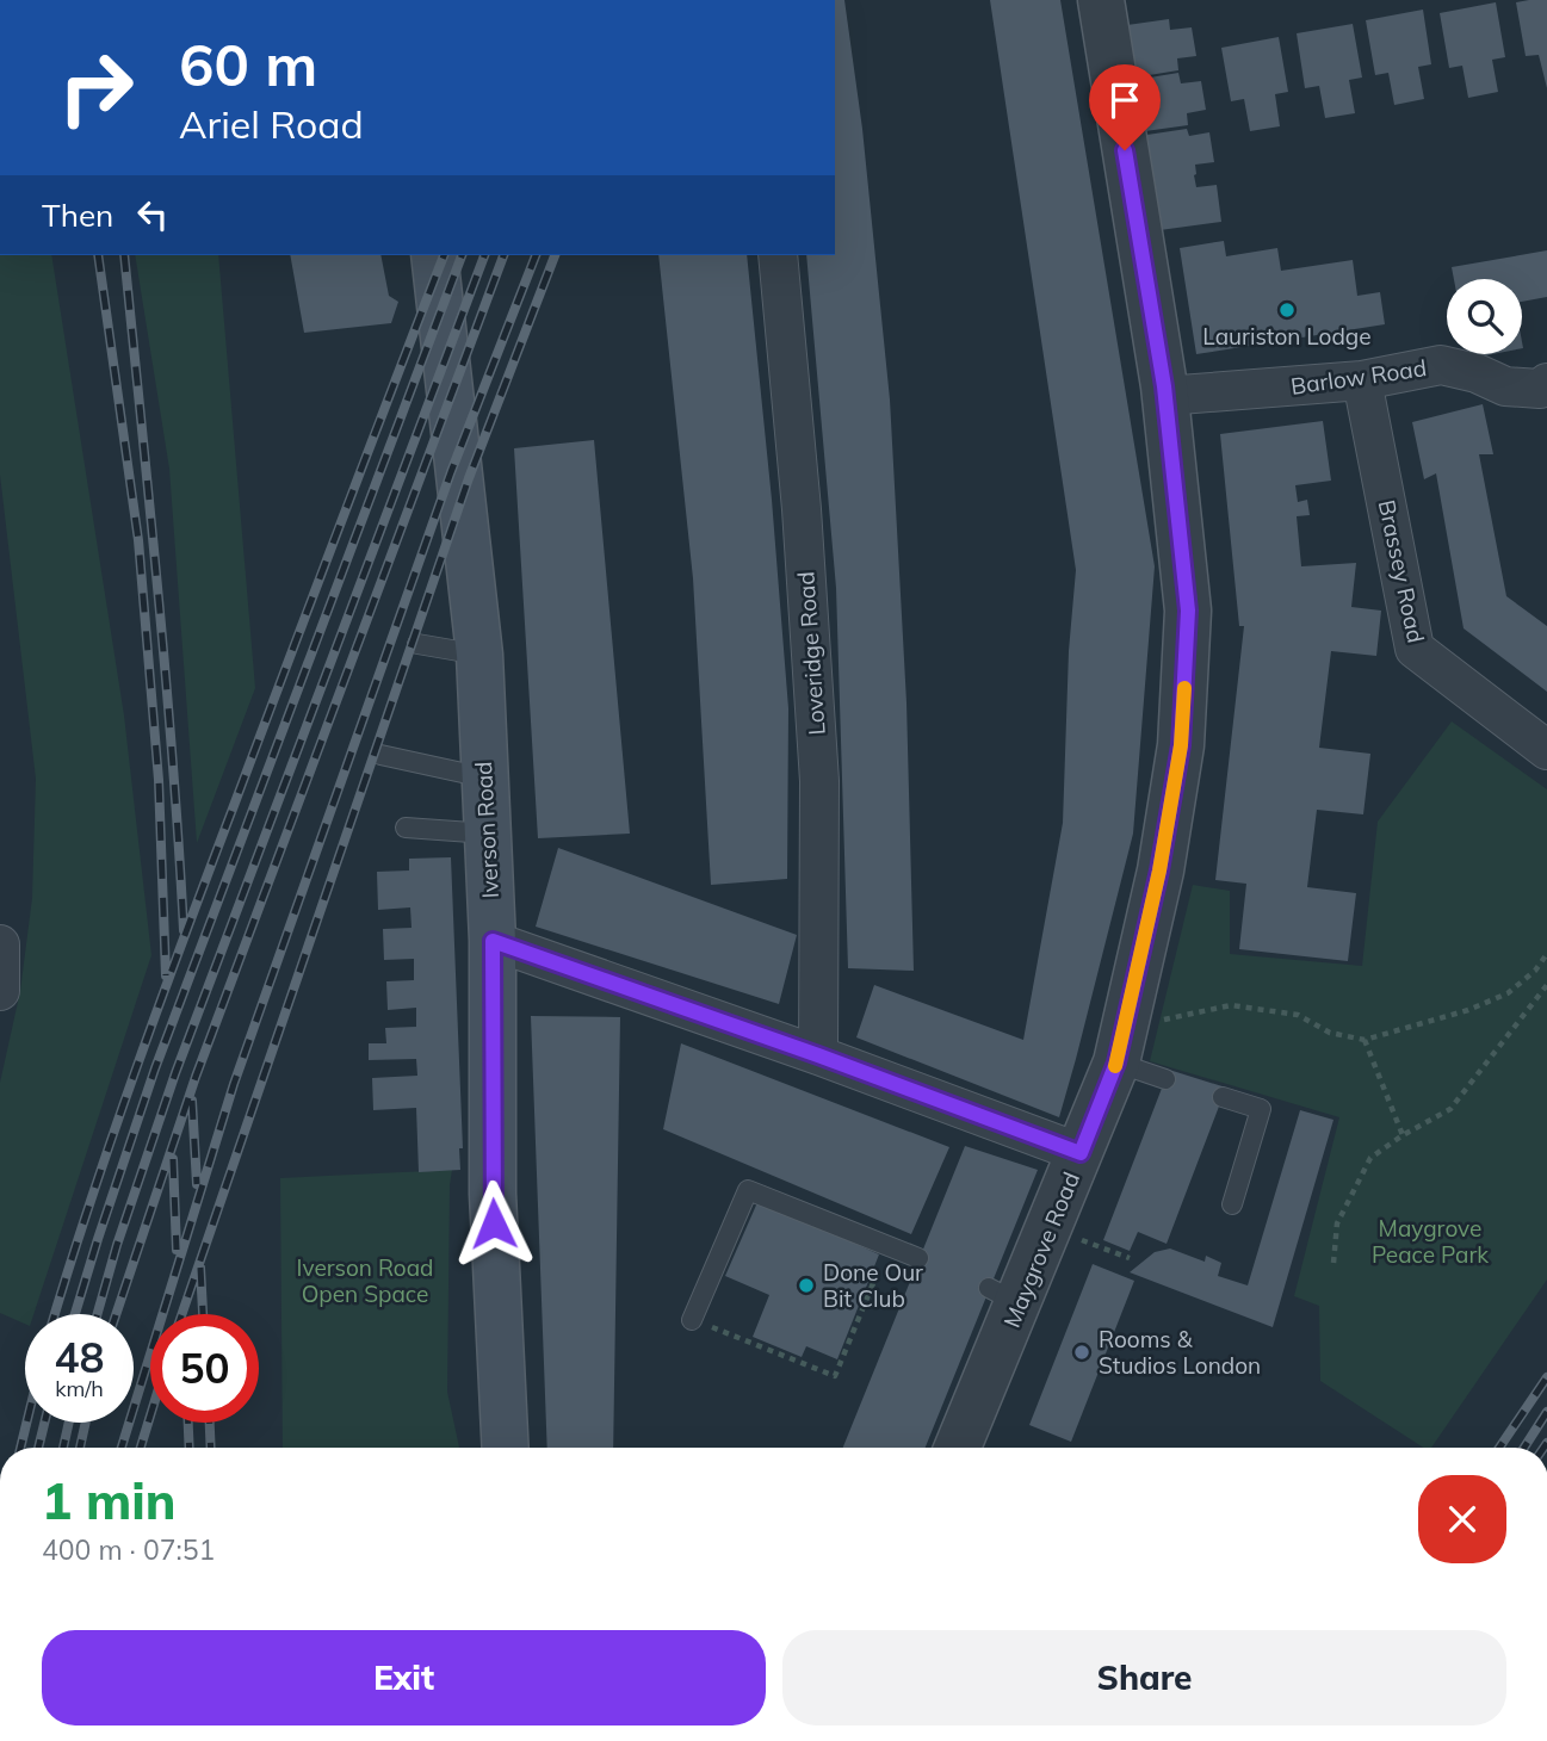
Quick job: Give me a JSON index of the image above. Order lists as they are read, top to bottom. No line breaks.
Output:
{"streets":{"main road":["Iverson Road"],"street":["Barlow Road","Brassey Road","Loveridge Road","Maygrove Road"]},"crossings":[["Barlow Road","Brassey Road"],["Barlow Road","Maygrove Road"]],"parks":["Maygrove Peace Park","Iverson Road Open Space"],"places":["Lauriston Lodge","Done Our Bit Club","Rooms & Studios London"],"page":{"turn":["60 m","Ariel Road"],"then":"Then","speed":"48 km/h","limit":"50","heading":["1 min","400 m · 07:51"],"buttons":["Exit","Share"]}}
